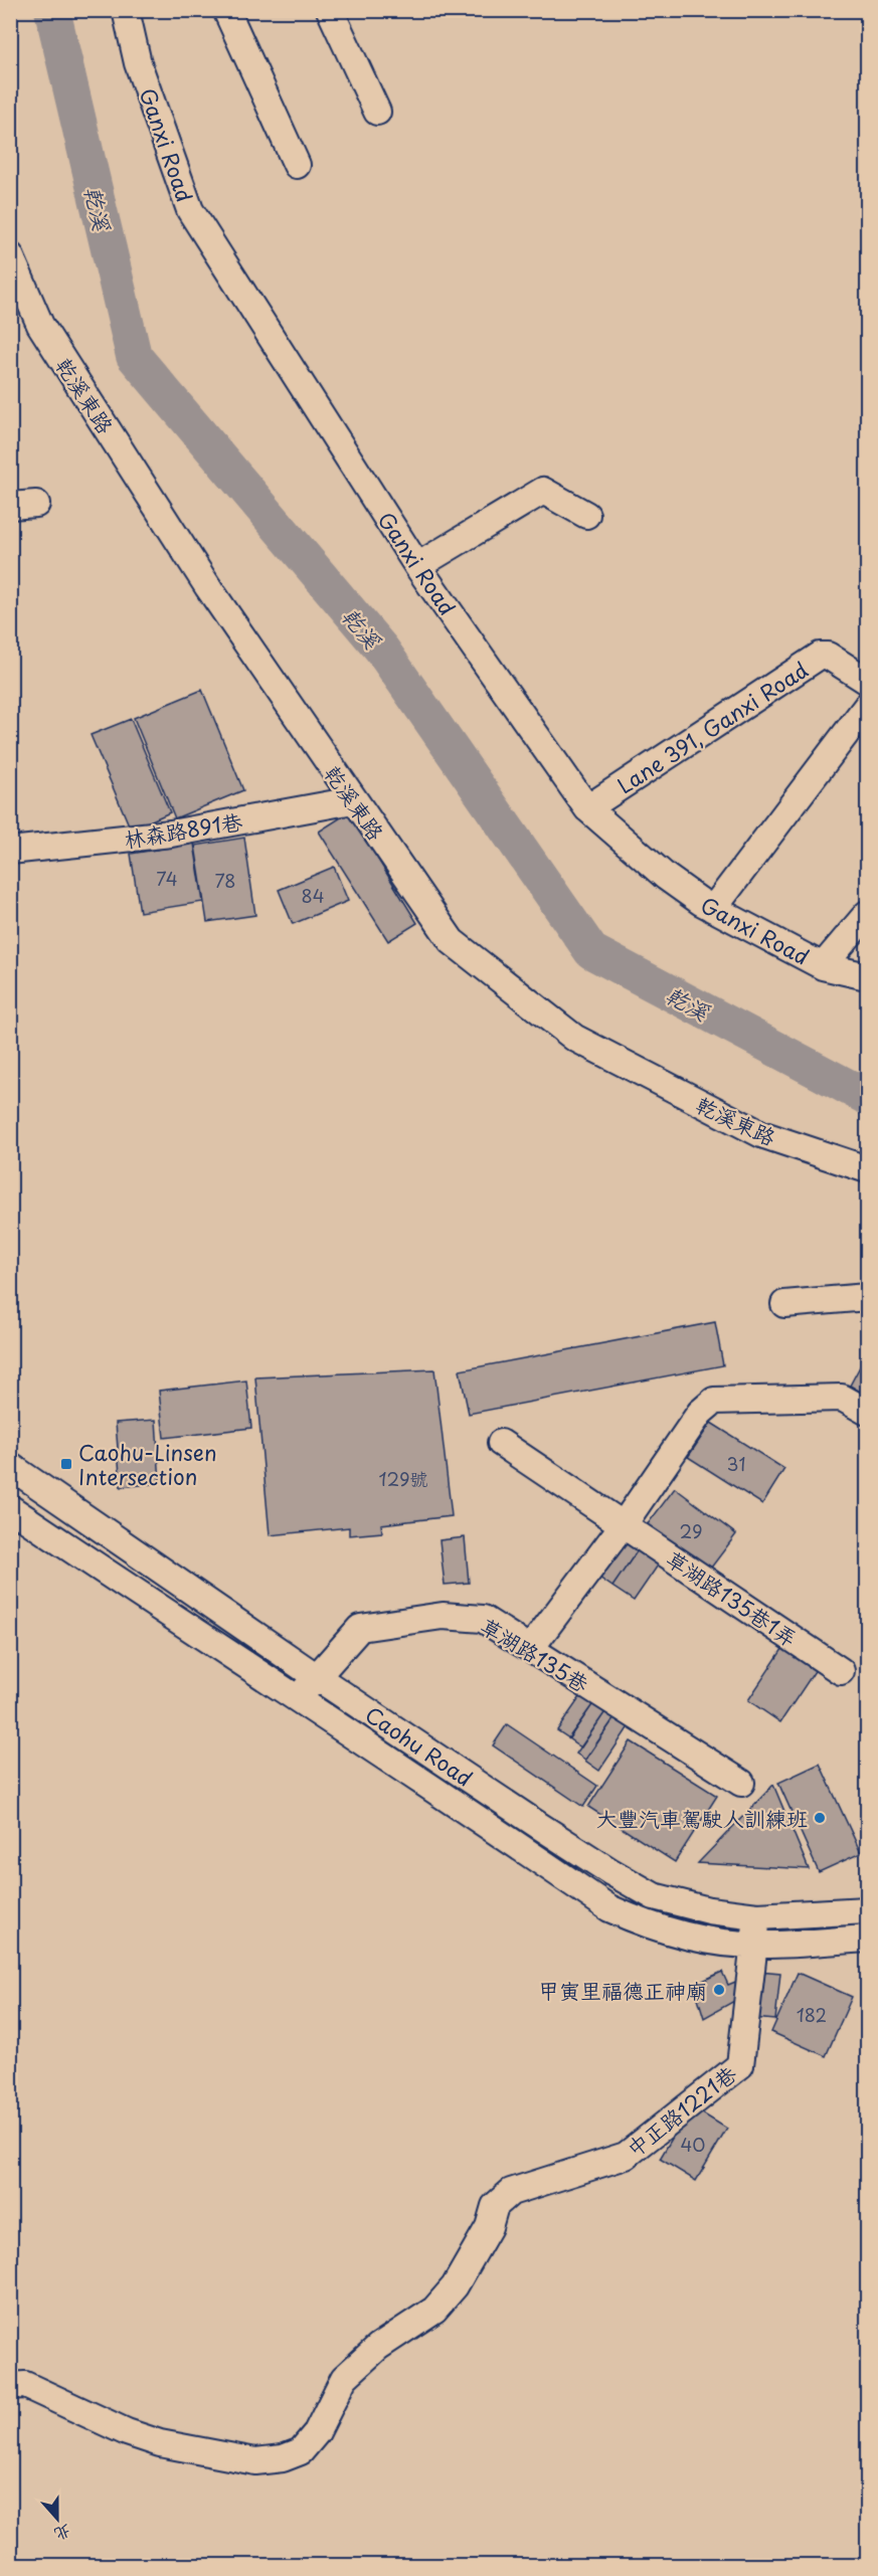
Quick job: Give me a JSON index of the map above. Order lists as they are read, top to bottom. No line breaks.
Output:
{"streets":{"street":["Ganxi Road","乾溪東路","Lane 391, Ganxi Road","林森路891巷","草湖路135巷1弄","草湖路135巷","Caohu Road","中正路1221巷"]},"crossings":[["Ganxi Road","Lane 391, Ganxi Road"],["乾溪東路","林森路891巷"],["草湖路135巷","Caohu Road"],["Caohu Road","中正路1221巷"]],"water":["乾溪"],"places":{"transit":["Caohu-Linsen Intersection"],"other":["大豐汽車駕駛人訓練班","甲寅里福德正神廟"]},"house_numbers":["74","78","84","31","129號","29","182","40"],"north":"bottom"}
